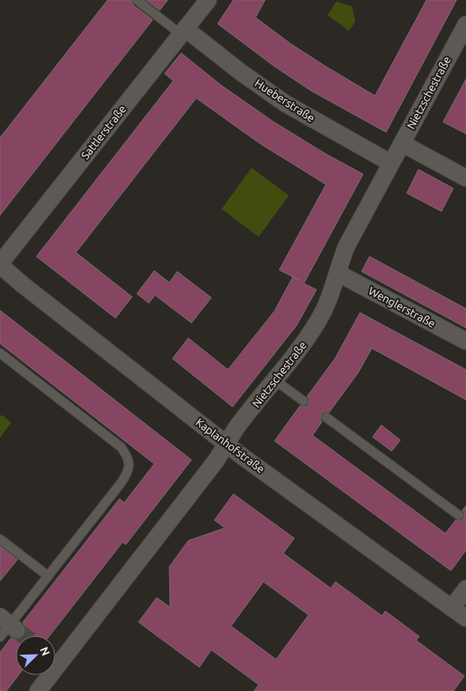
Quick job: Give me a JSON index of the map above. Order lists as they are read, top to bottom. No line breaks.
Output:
{"streets":{"street":["Nietzschestraße","Hueberstraße","Sattlerstraße","Wenglerstraße","Kaplanhofstraße"]},"crossings":[["Nietzschestraße","Hueberstraße"],["Nietzschestraße","Wenglerstraße"],["Nietzschestraße","Kaplanhofstraße"],["Hueberstraße","Sattlerstraße"],["Sattlerstraße","Kaplanhofstraße"]],"north":"top right"}
